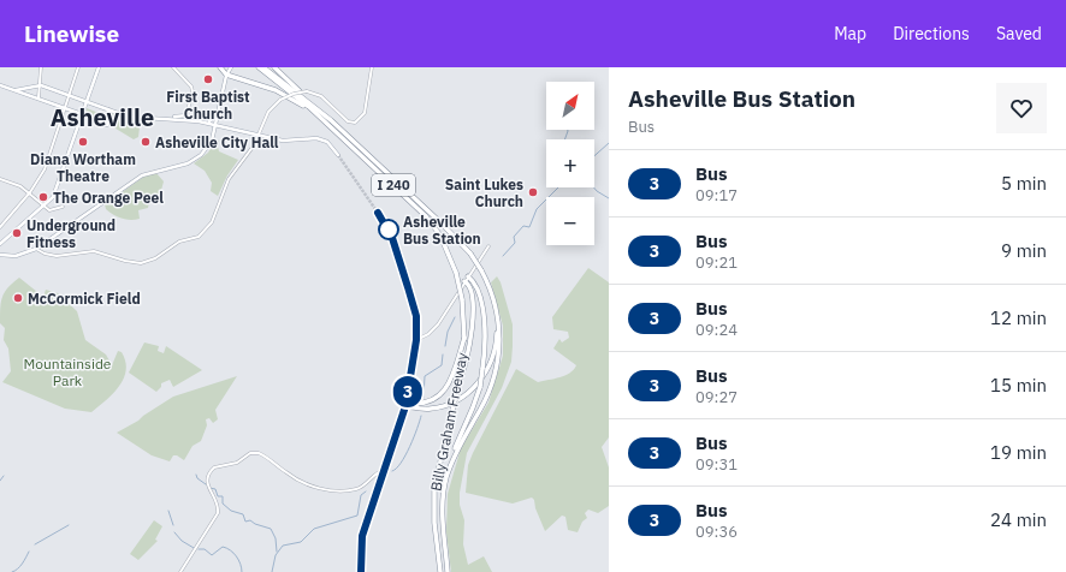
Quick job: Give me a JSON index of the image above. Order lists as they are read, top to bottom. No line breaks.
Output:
{"streets":{"highway":["I 240","Billy Graham Freeway"]},"districts":["Asheville"],"parks":["Mountainside Park"],"places":["First Baptist Church","Diana Wortham Theatre","Asheville City Hall","Saint Lukes Church","The Orange Peel","Asheville Bus Station","Underground Fitness","McCormick Field"],"lines":["bus line 3"],"north":"top right","page":{"header":"Linewise","nav":["Map","Directions","Saved"],"on_map":"3","heading":["Asheville Bus Station","Bus"],"map_buttons":["+","−"],"list":[{"mark":"3","name":"Bus","note":"09:17","value":"5 min"},{"mark":"3","name":"Bus","note":"09:21","value":"9 min"},{"mark":"3","name":"Bus","note":"09:24","value":"12 min"},{"mark":"3","name":"Bus","note":"09:27","value":"15 min"},{"mark":"3","name":"Bus","note":"09:31","value":"19 min"},{"mark":"3","name":"Bus","note":"09:36","value":"24 min"}]}}
